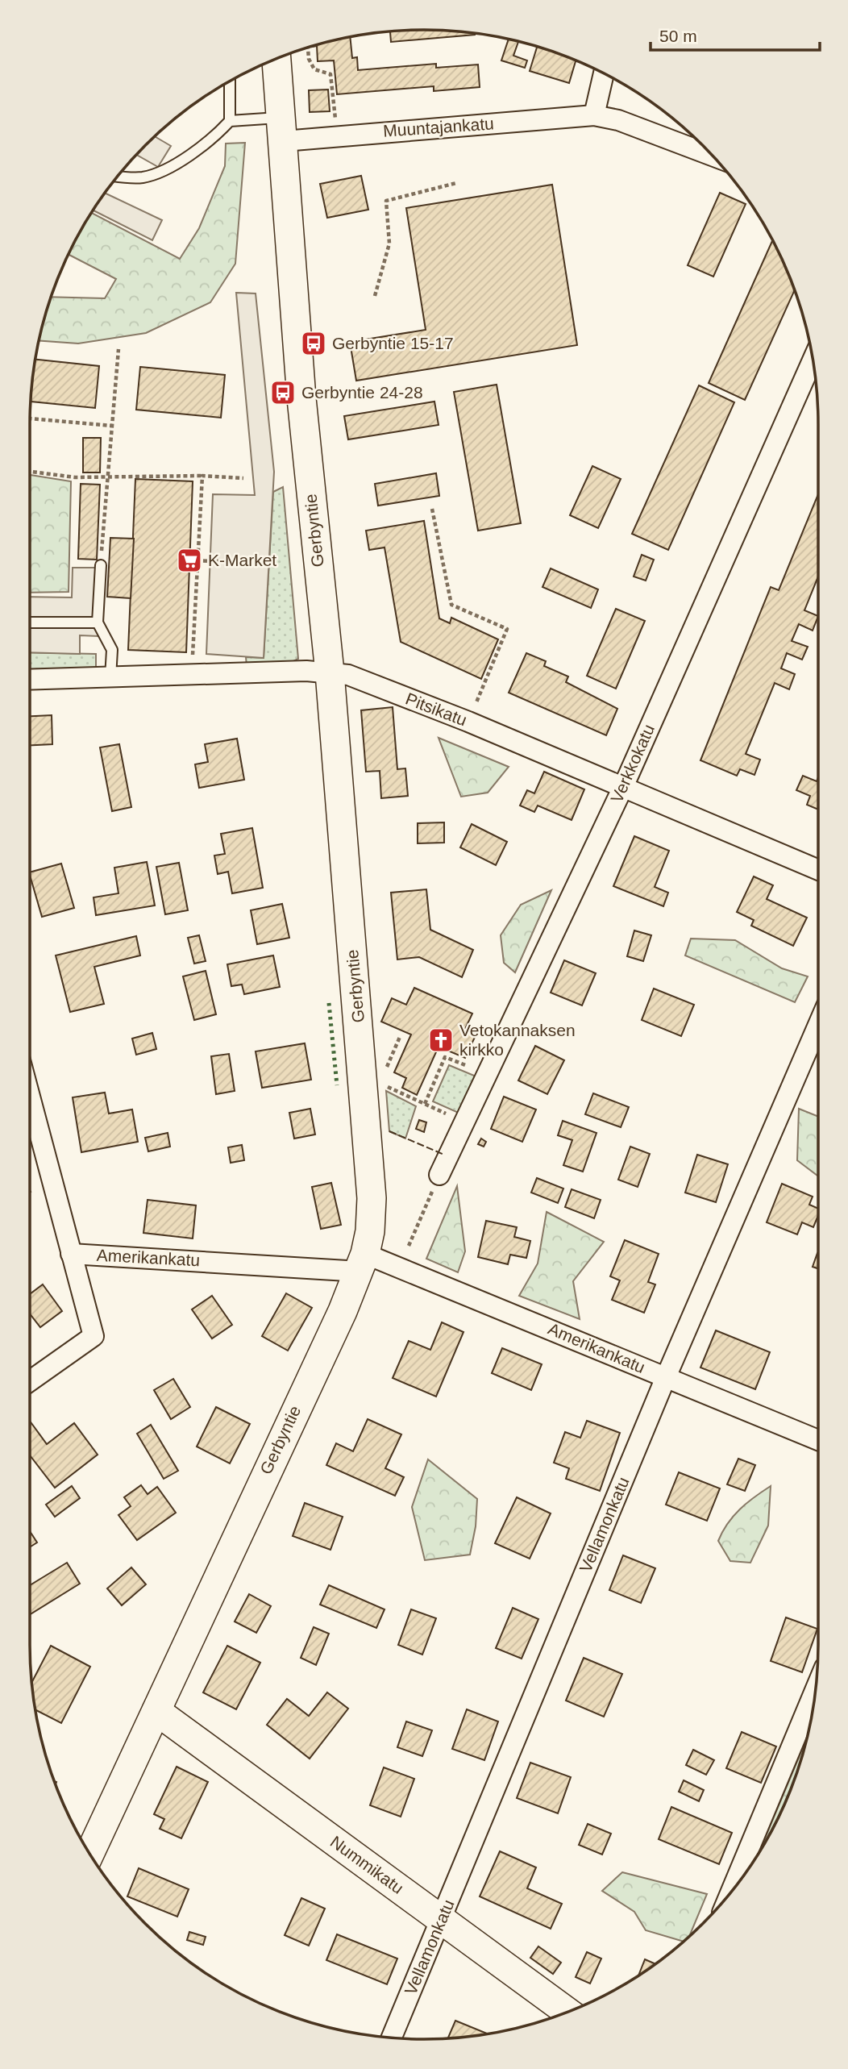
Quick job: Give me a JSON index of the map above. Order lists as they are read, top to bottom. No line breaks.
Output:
{"streets":{"main road":["Gerbyntie","Nummikatu"],"street":["Muuntajankatu","Pitsikatu","Verkkokatu","Amerikankatu","Vellamonkatu"]},"crossings":[["Muuntajankatu","Gerbyntie"],["Gerbyntie","Pitsikatu"],["Gerbyntie","Amerikankatu"],["Gerbyntie","Nummikatu"],["Pitsikatu","Verkkokatu"],["Amerikankatu","Vellamonkatu"],["Vellamonkatu","Nummikatu"]],"places":{"bus stop":["Gerbyntie 15-17","Gerbyntie 24-28"],"supermarket":["K-Market"],"church":["Vetokannaksen kirkko"]},"scale_bar":"50 m"}
